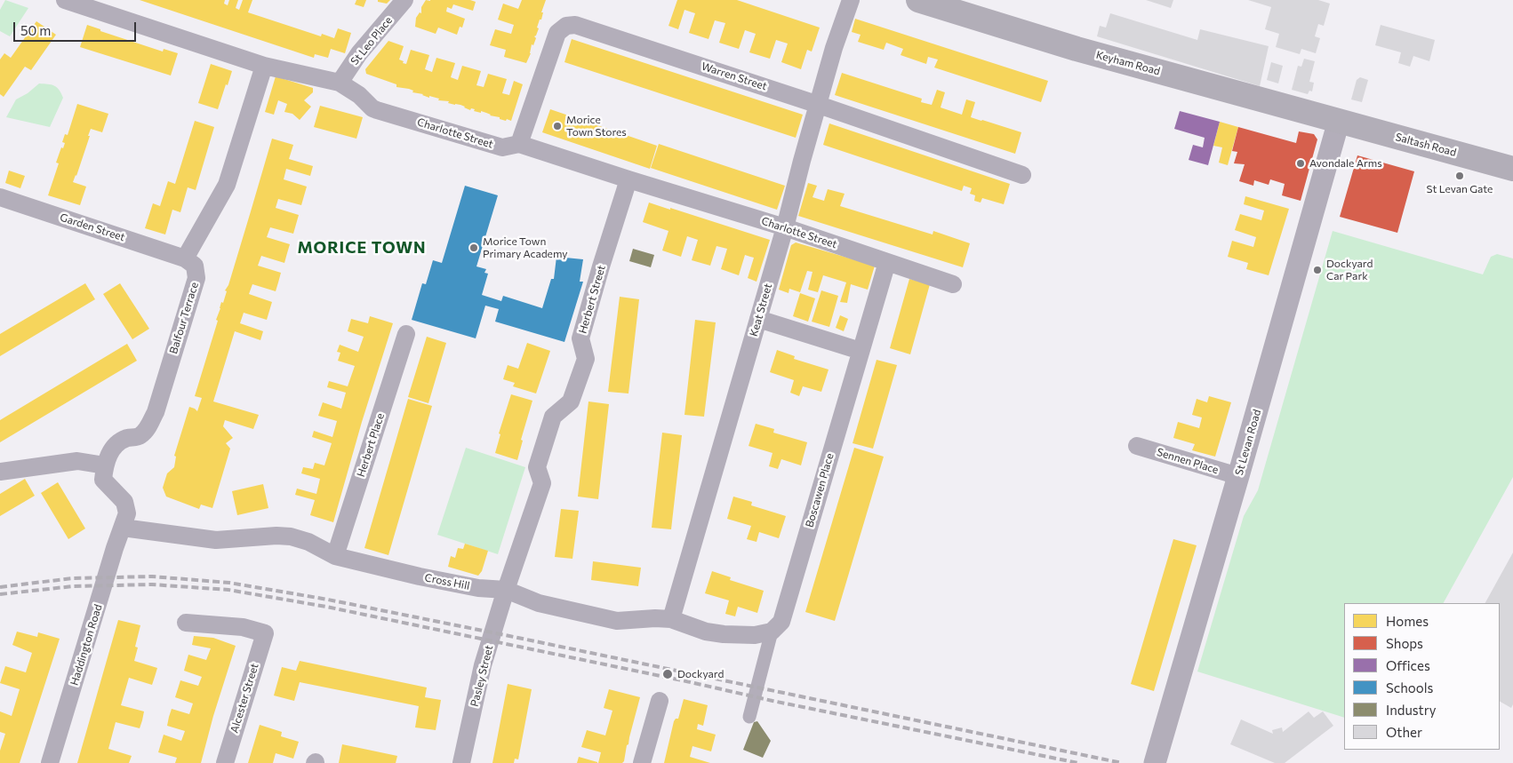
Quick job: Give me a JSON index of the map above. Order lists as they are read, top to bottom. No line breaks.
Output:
{"streets":{"main road":["Keyham Road","Saltash Road"],"street":["St Leo Place","Warren Street","Charlotte Street","Garden Street","Herbert Street","Keat Street","Balfour Terrace","St Levan Road","Herbert Place","Sennen Place","Boscawen Place","Cross Hill","Haddington Road","Pasley Street","Alcester Street"]},"crossings":[["St Leo Place","Charlotte Street"],["Keyham Road","Saltash Road"],["Keyham Road","St Levan Road"],["Warren Street","Charlotte Street"],["Warren Street","Keat Street"],["Charlotte Street","Herbert Street"],["Charlotte Street","Keat Street"],["Charlotte Street","Boscawen Place"],["Saltash Road","St Levan Road"],["Garden Street","Balfour Terrace"],["Herbert Street","Cross Hill"],["Herbert Street","Pasley Street"],["Keat Street","Cross Hill"],["St Levan Road","Sennen Place"],["Herbert Place","Cross Hill"],["Boscawen Place","Cross Hill"],["Cross Hill","Haddington Road"],["Cross Hill","Pasley Street"]],"districts":["MORICE TOWN"],"places":["Morice Town Stores","Avondale Arms","St Levan Gate","Morice Town Primary Academy","Dockyard Car Park","Dockyard"],"legend":["Homes","Shops","Offices","Schools","Industry","Other"],"scale_bar":"50 m"}
